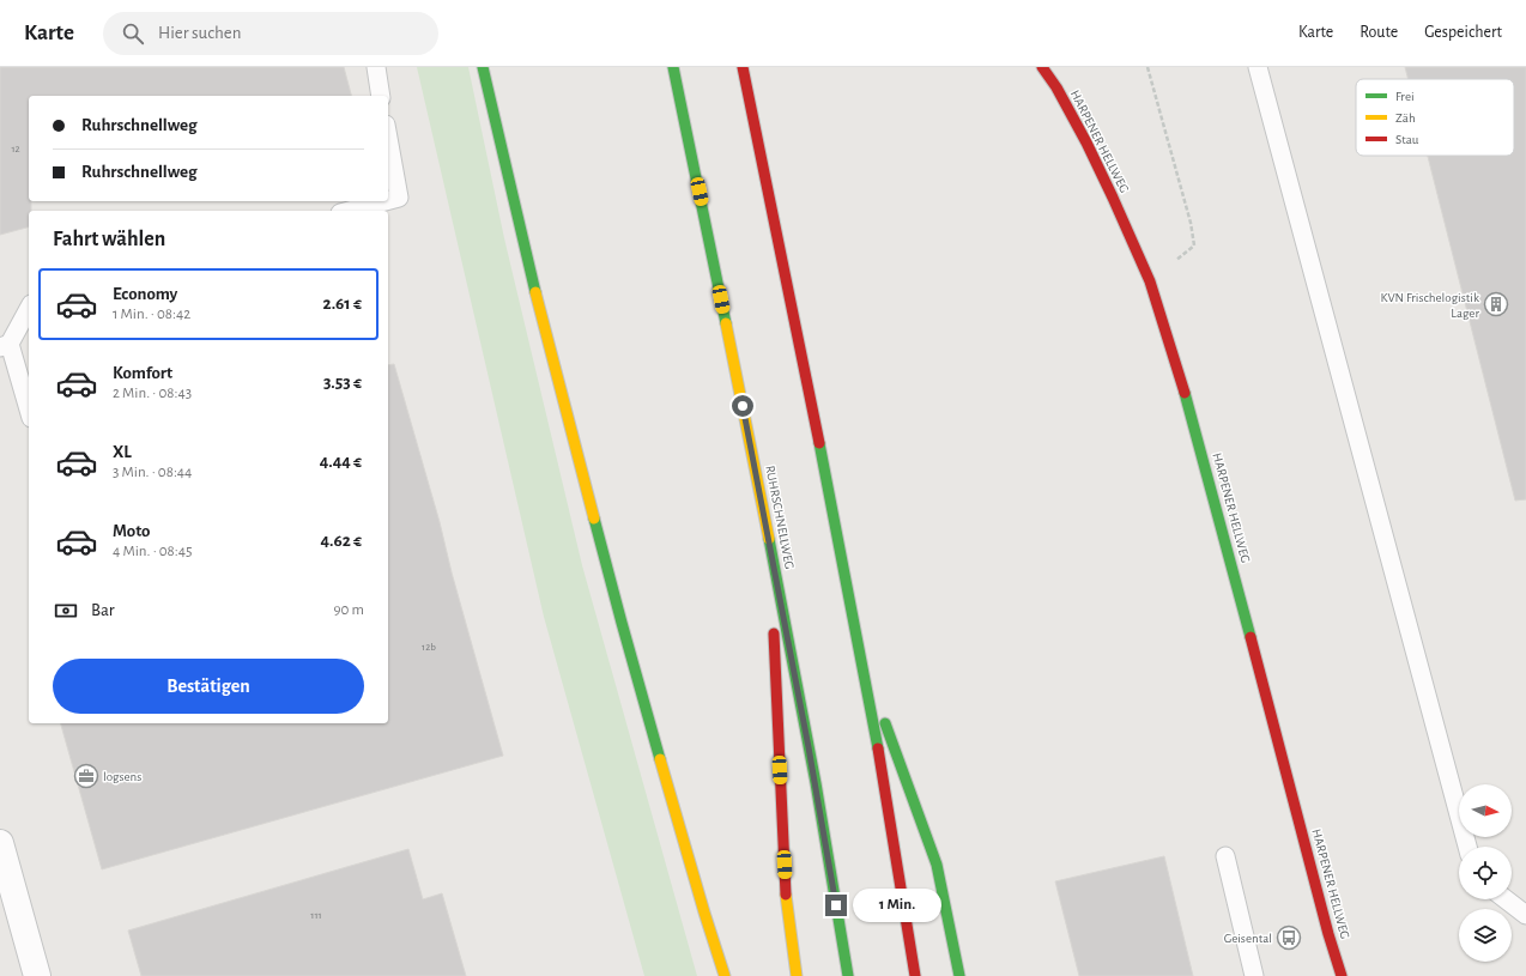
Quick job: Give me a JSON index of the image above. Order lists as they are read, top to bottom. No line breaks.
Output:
{"streets":{"main road":["HARPENER HELLWEG","RUHRSCHNELLWEG"]},"places":{"building":["KVN Frischelogistik Lager"],"office":["logsens"],"bus stop":["Geisental"]},"house_numbers":["12","12b","111"],"legend":["Frei","Zäh","Stau"],"north":"right","page":{"header":"Karte","search":"Hier suchen","nav":["Karte","Route","Gespeichert"],"banner":["Ruhrschnellweg","Ruhrschnellweg"],"heading":"Fahrt wählen","list":[{"name":"Economy","note":"1 Min. · 08:42","value":"2.61 €"},{"name":"Komfort","note":"2 Min. · 08:43","value":"3.53 €"},{"name":"XL","note":"3 Min. · 08:44","value":"4.44 €"},{"name":"Moto","note":"4 Min. · 08:45","value":"4.62 €"}],"pay":["Bar","90 m"],"buttons":"Bestätigen","bubble":"1 Min."}}
